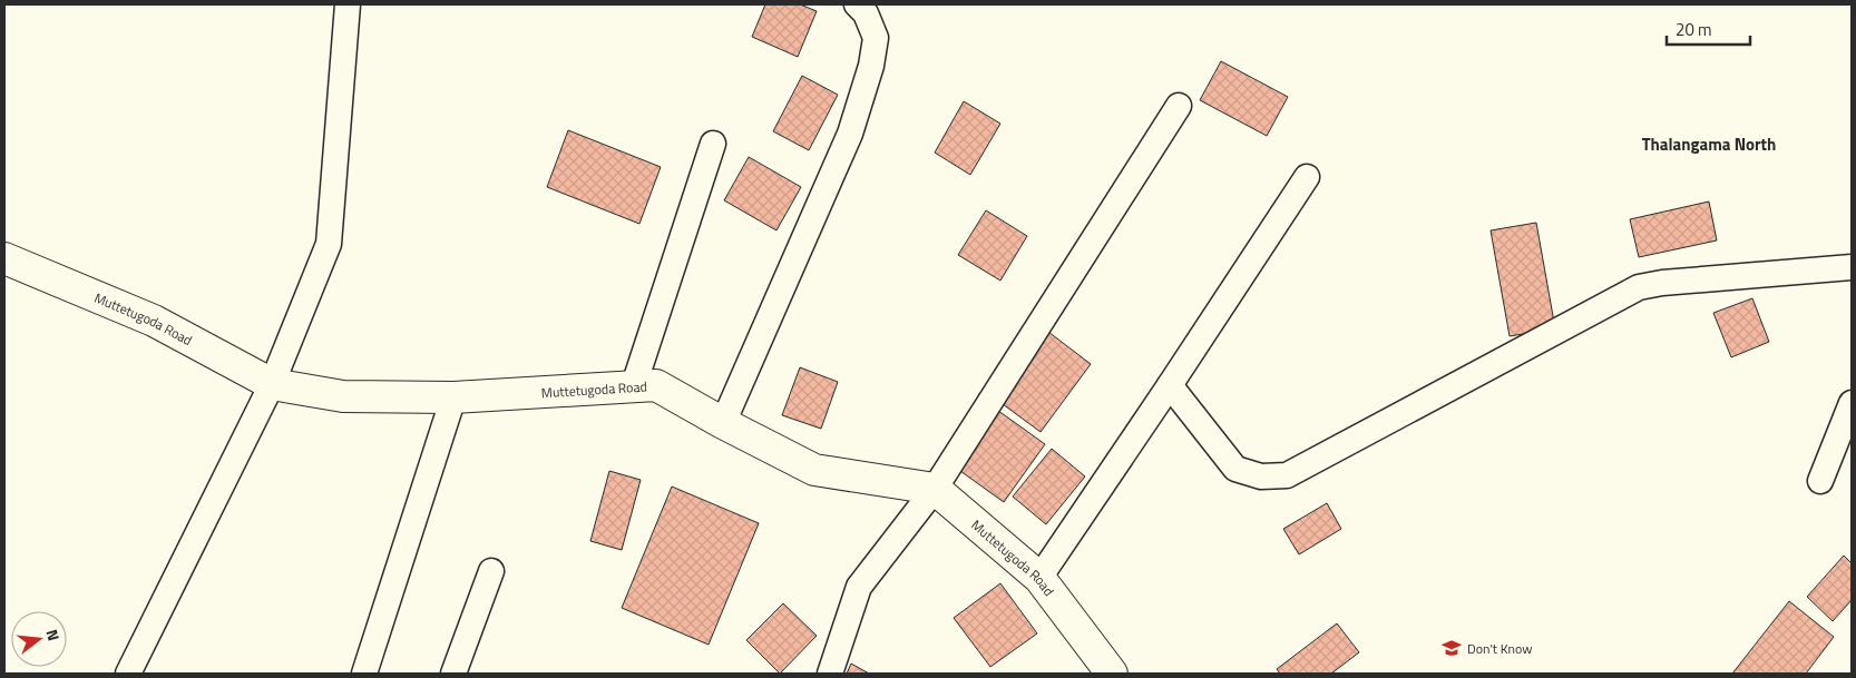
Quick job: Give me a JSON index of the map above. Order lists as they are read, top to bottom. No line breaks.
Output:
{"streets":{"street":["Muttetugoda Road"]},"districts":["Thalangama North"],"places":{"school or university":["Don't Know"]},"scale_bar":"20 m","north":"right"}
